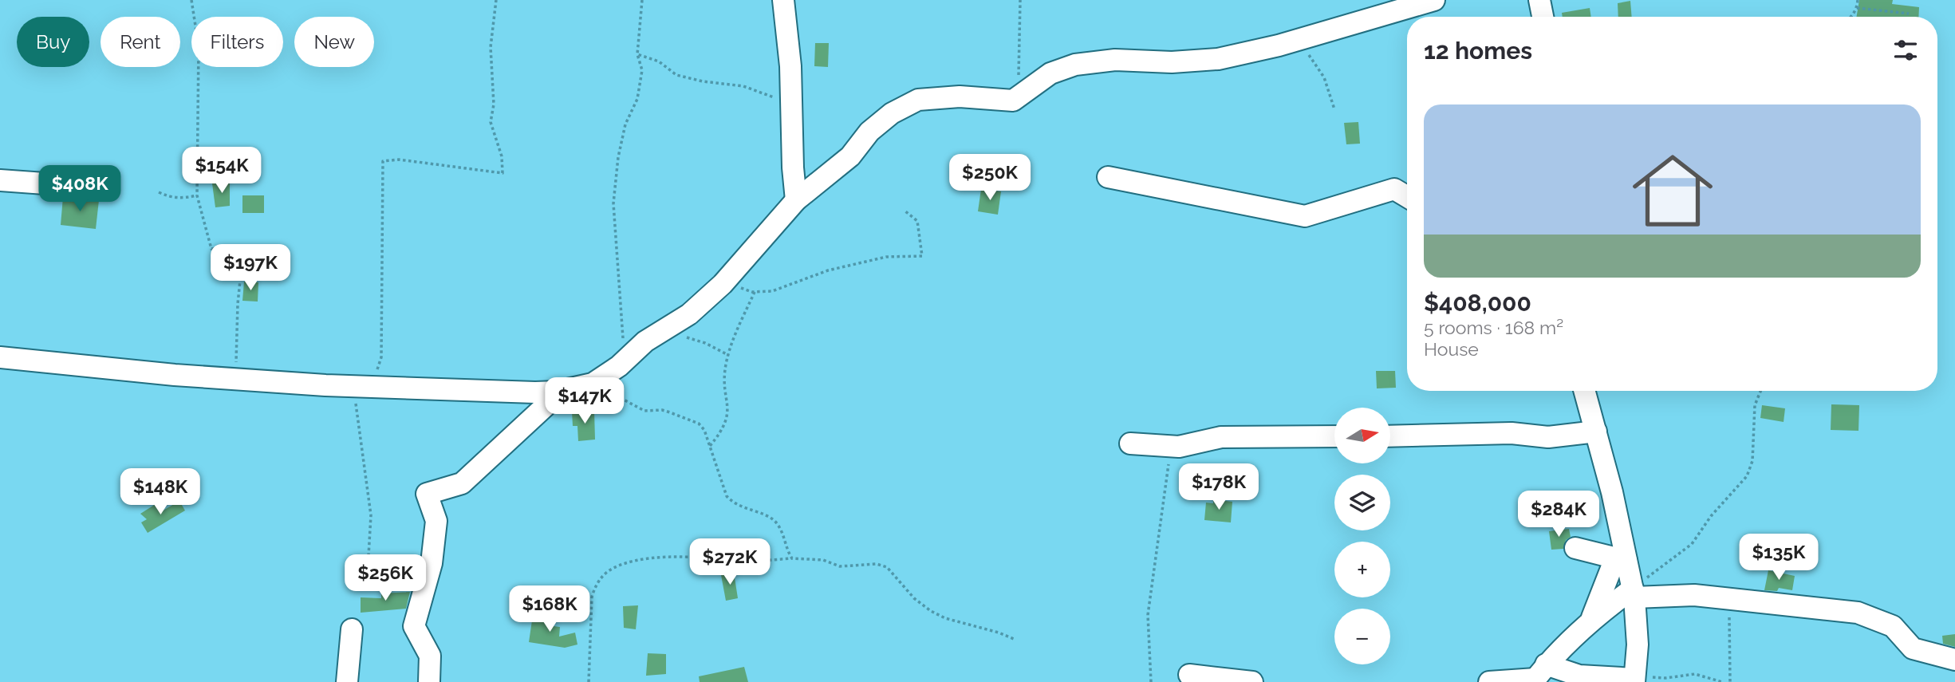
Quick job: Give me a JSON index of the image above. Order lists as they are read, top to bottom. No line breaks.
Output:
{"north":"right","page":{"chip":["Buy","Rent","Filters","New"],"heading":"12 homes","list":[{"name":"$408,000","note":"5 rooms · 168 m² · House"}],"price":["$154K","$250K","$408K","$197K","$147K","$178K","$148K","$284K","$135K","$272K","$256K","$168K"],"map_buttons":["+","−"]}}
